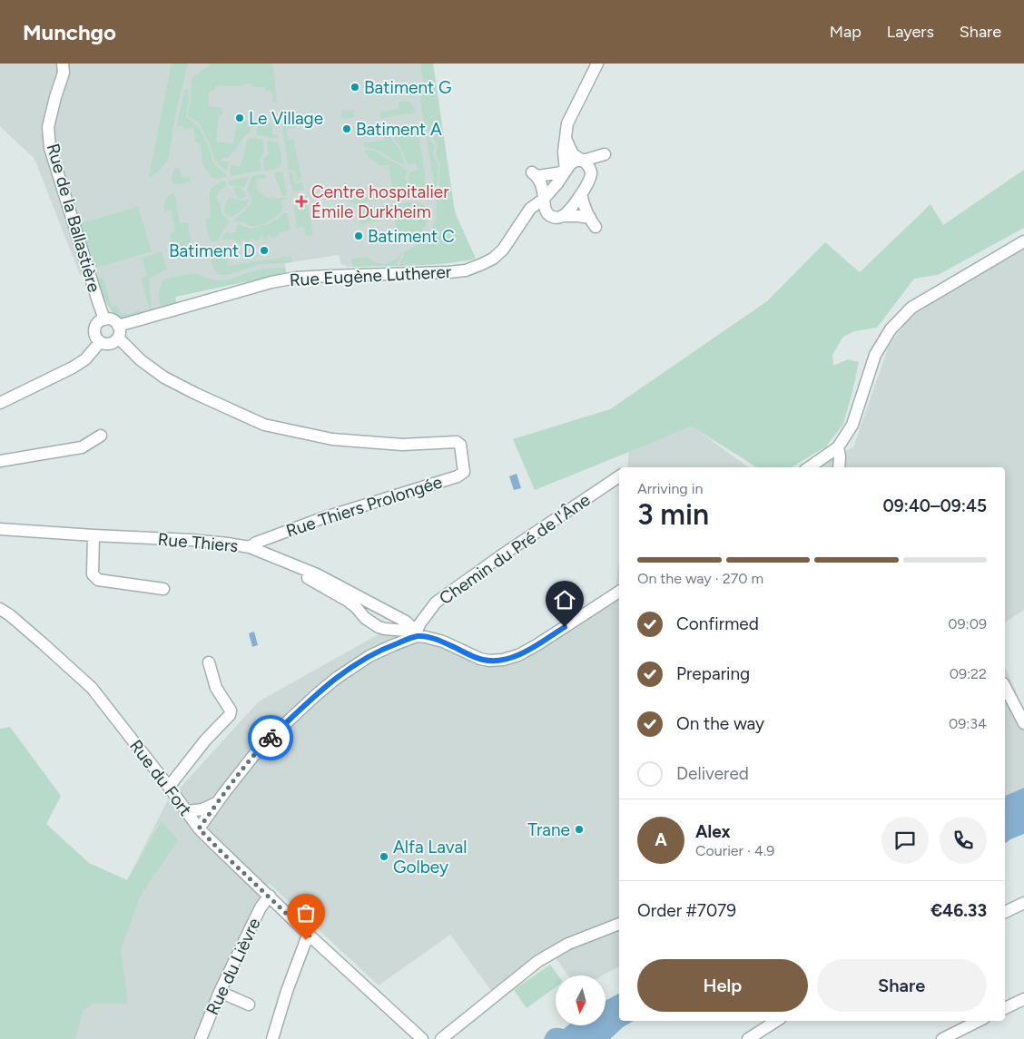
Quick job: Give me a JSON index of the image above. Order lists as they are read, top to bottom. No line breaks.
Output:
{"streets":{"street":["Rue de la Ballastière","Rue Eugène Lutherer","Rue Thiers Prolongée","Rue Thiers","Chemin du Pré de l'Âne","Rue du Fort","Rue du Lièvre"]},"crossings":[["Rue de la Ballastière","Rue Eugène Lutherer"],["Rue de la Ballastière","Rue Thiers Prolongée"],["Rue Eugène Lutherer","Rue Thiers Prolongée"],["Rue Thiers Prolongée","Rue Thiers"],["Rue Thiers","Chemin du Pré de l'Âne"],["Rue du Fort","Rue du Lièvre"]],"places":{"other":["Batiment G","Le Village","Batiment A","Batiment C","Batiment D","Trane","Alfa Laval Golbey"],"health":["Centre hospitalier Émile Durkheim"]},"north":"bottom","page":{"header":"Munchgo","nav":["Map","Layers","Share"],"heading":["3 min","Arriving in","09:40–09:45"],"panel":["Alex","Courier · 4.9","Order #7079","€46.33"],"bar":"On the way · 270 m","list":[["Confirmed","09:09"],["Preparing","09:22"],["On the way","09:34"],"Delivered"],"round":"A","buttons":["Help","Share"]}}
